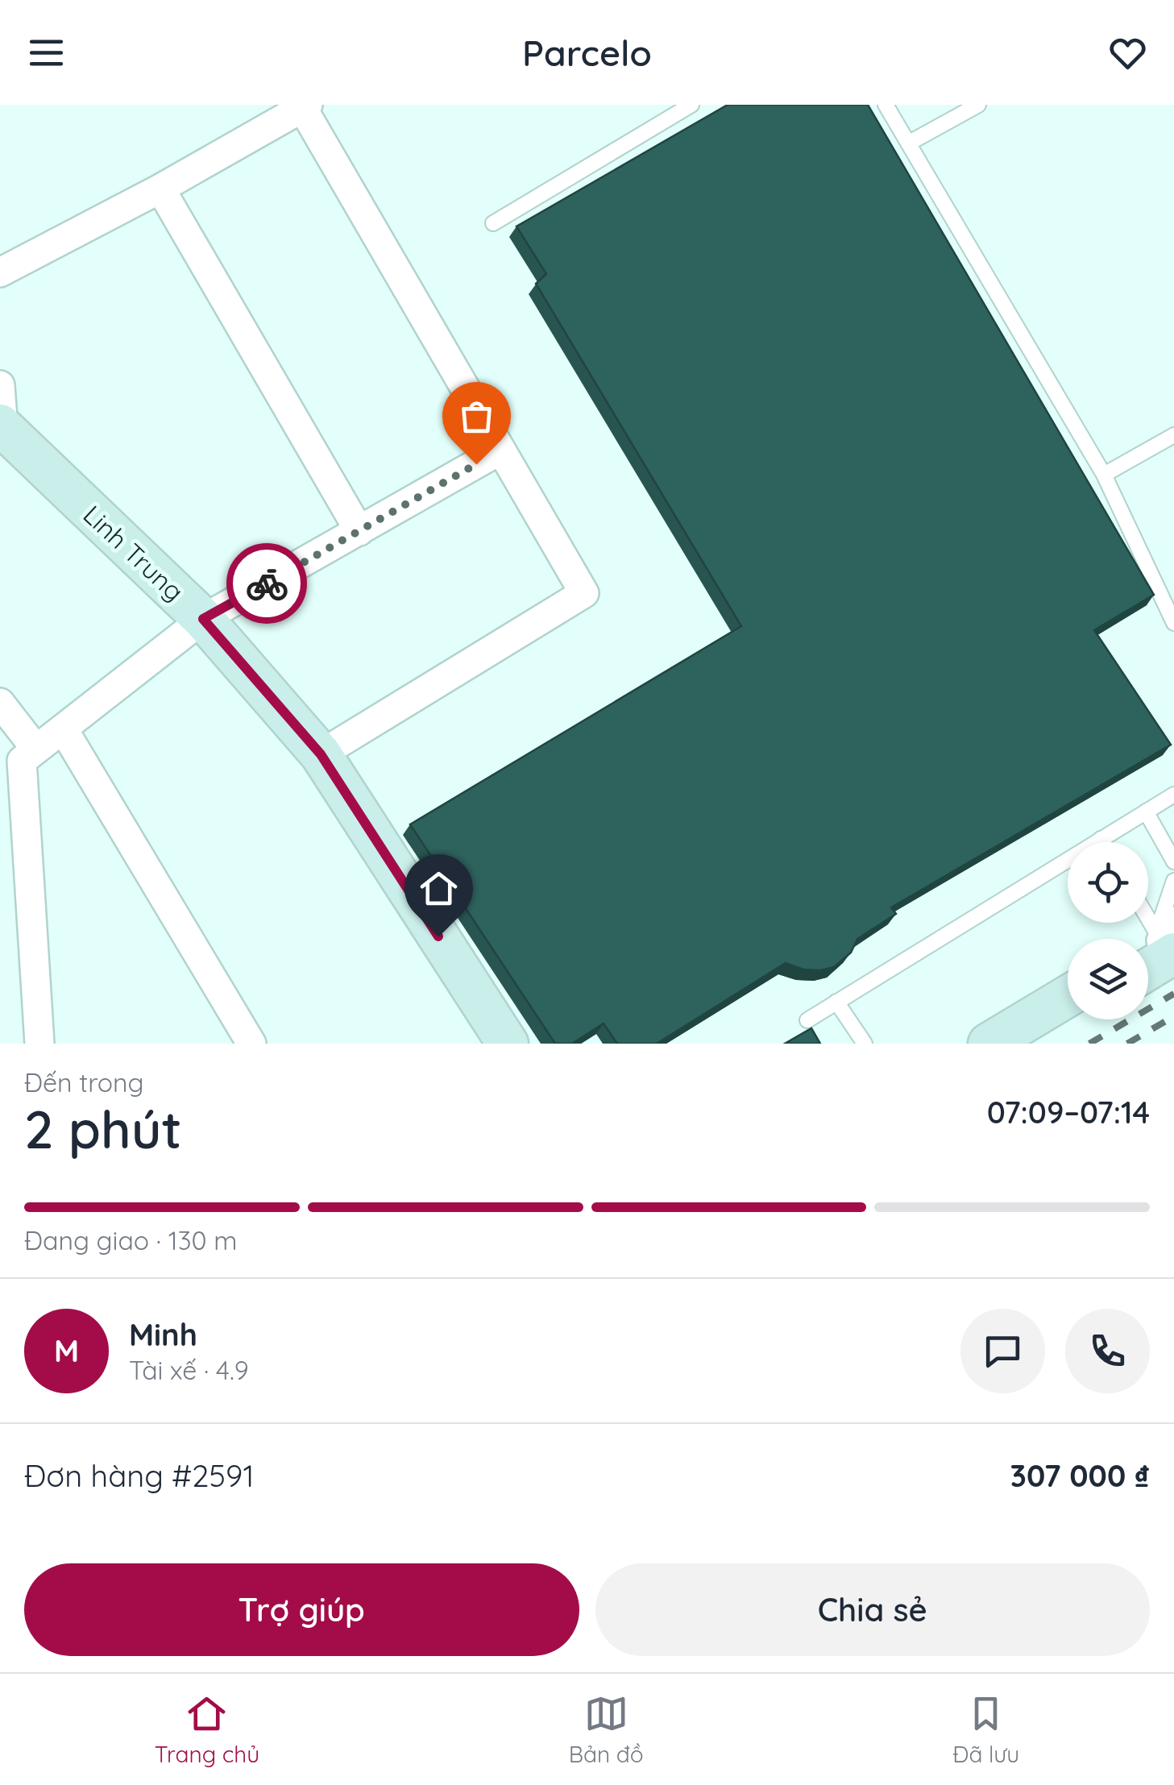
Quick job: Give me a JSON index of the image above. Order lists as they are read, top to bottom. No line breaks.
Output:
{"streets":{"street":["Linh Trung"]},"page":{"header":"Parcelo","heading":["2 phút","Đến trong","07:09–07:14"],"panel":["Minh","Tài xế · 4.9","Đơn hàng #2591","307 000 ₫"],"bar":"Đang giao · 130 m","round":"M","buttons":["Trợ giúp","Chia sẻ"],"tabs":["Trang chủ","Bản đồ","Đã lưu"]}}
